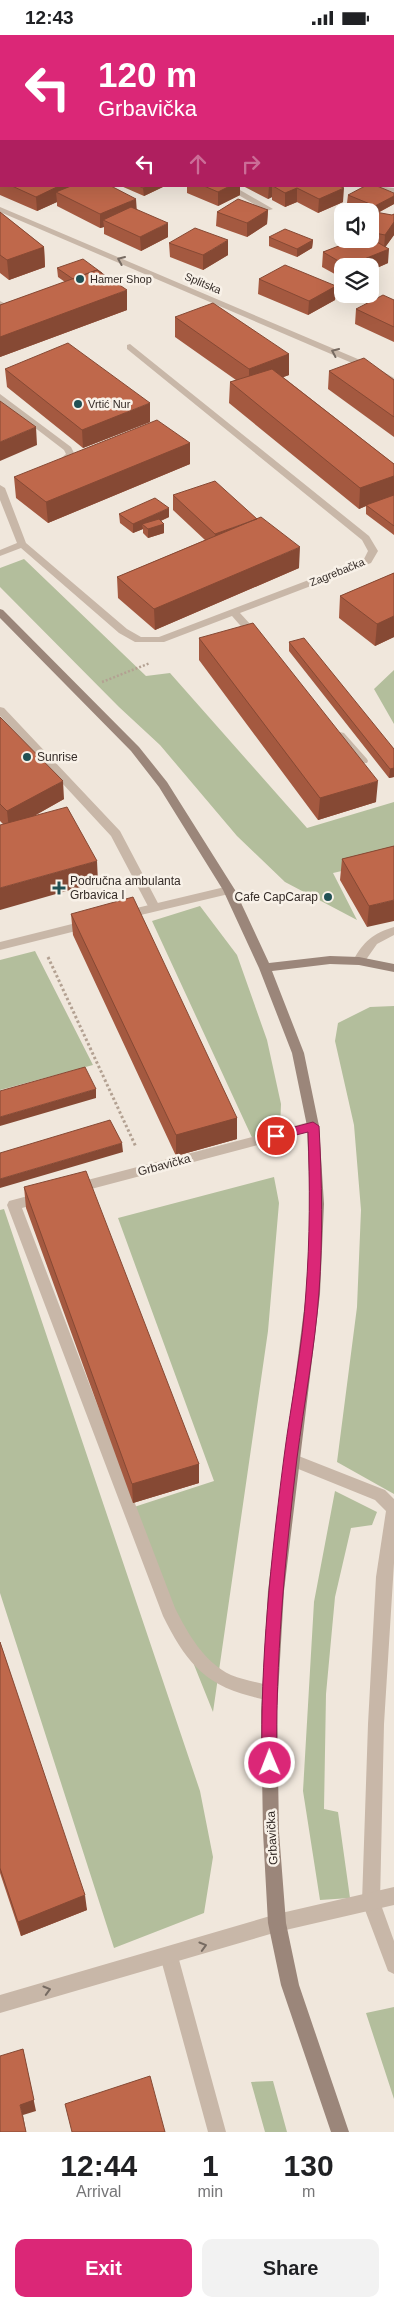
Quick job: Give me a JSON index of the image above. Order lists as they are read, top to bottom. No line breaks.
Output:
{"streets":{"main road":["Grbavička"],"street":["Splitska","Zagrebačka"]},"one_way":["Splitska"],"places":{"other":["Hamer Shop","Vrtić Nur","Sunrise","Cafe CapCarap"],"health":["Područna ambulanta Grbavica I"]},"page":{"status":"12:43","turn":["120 m","Grbavička"],"eta":["12:44","Arrival","1","min","130","m"],"buttons":["Exit","Share"]}}
